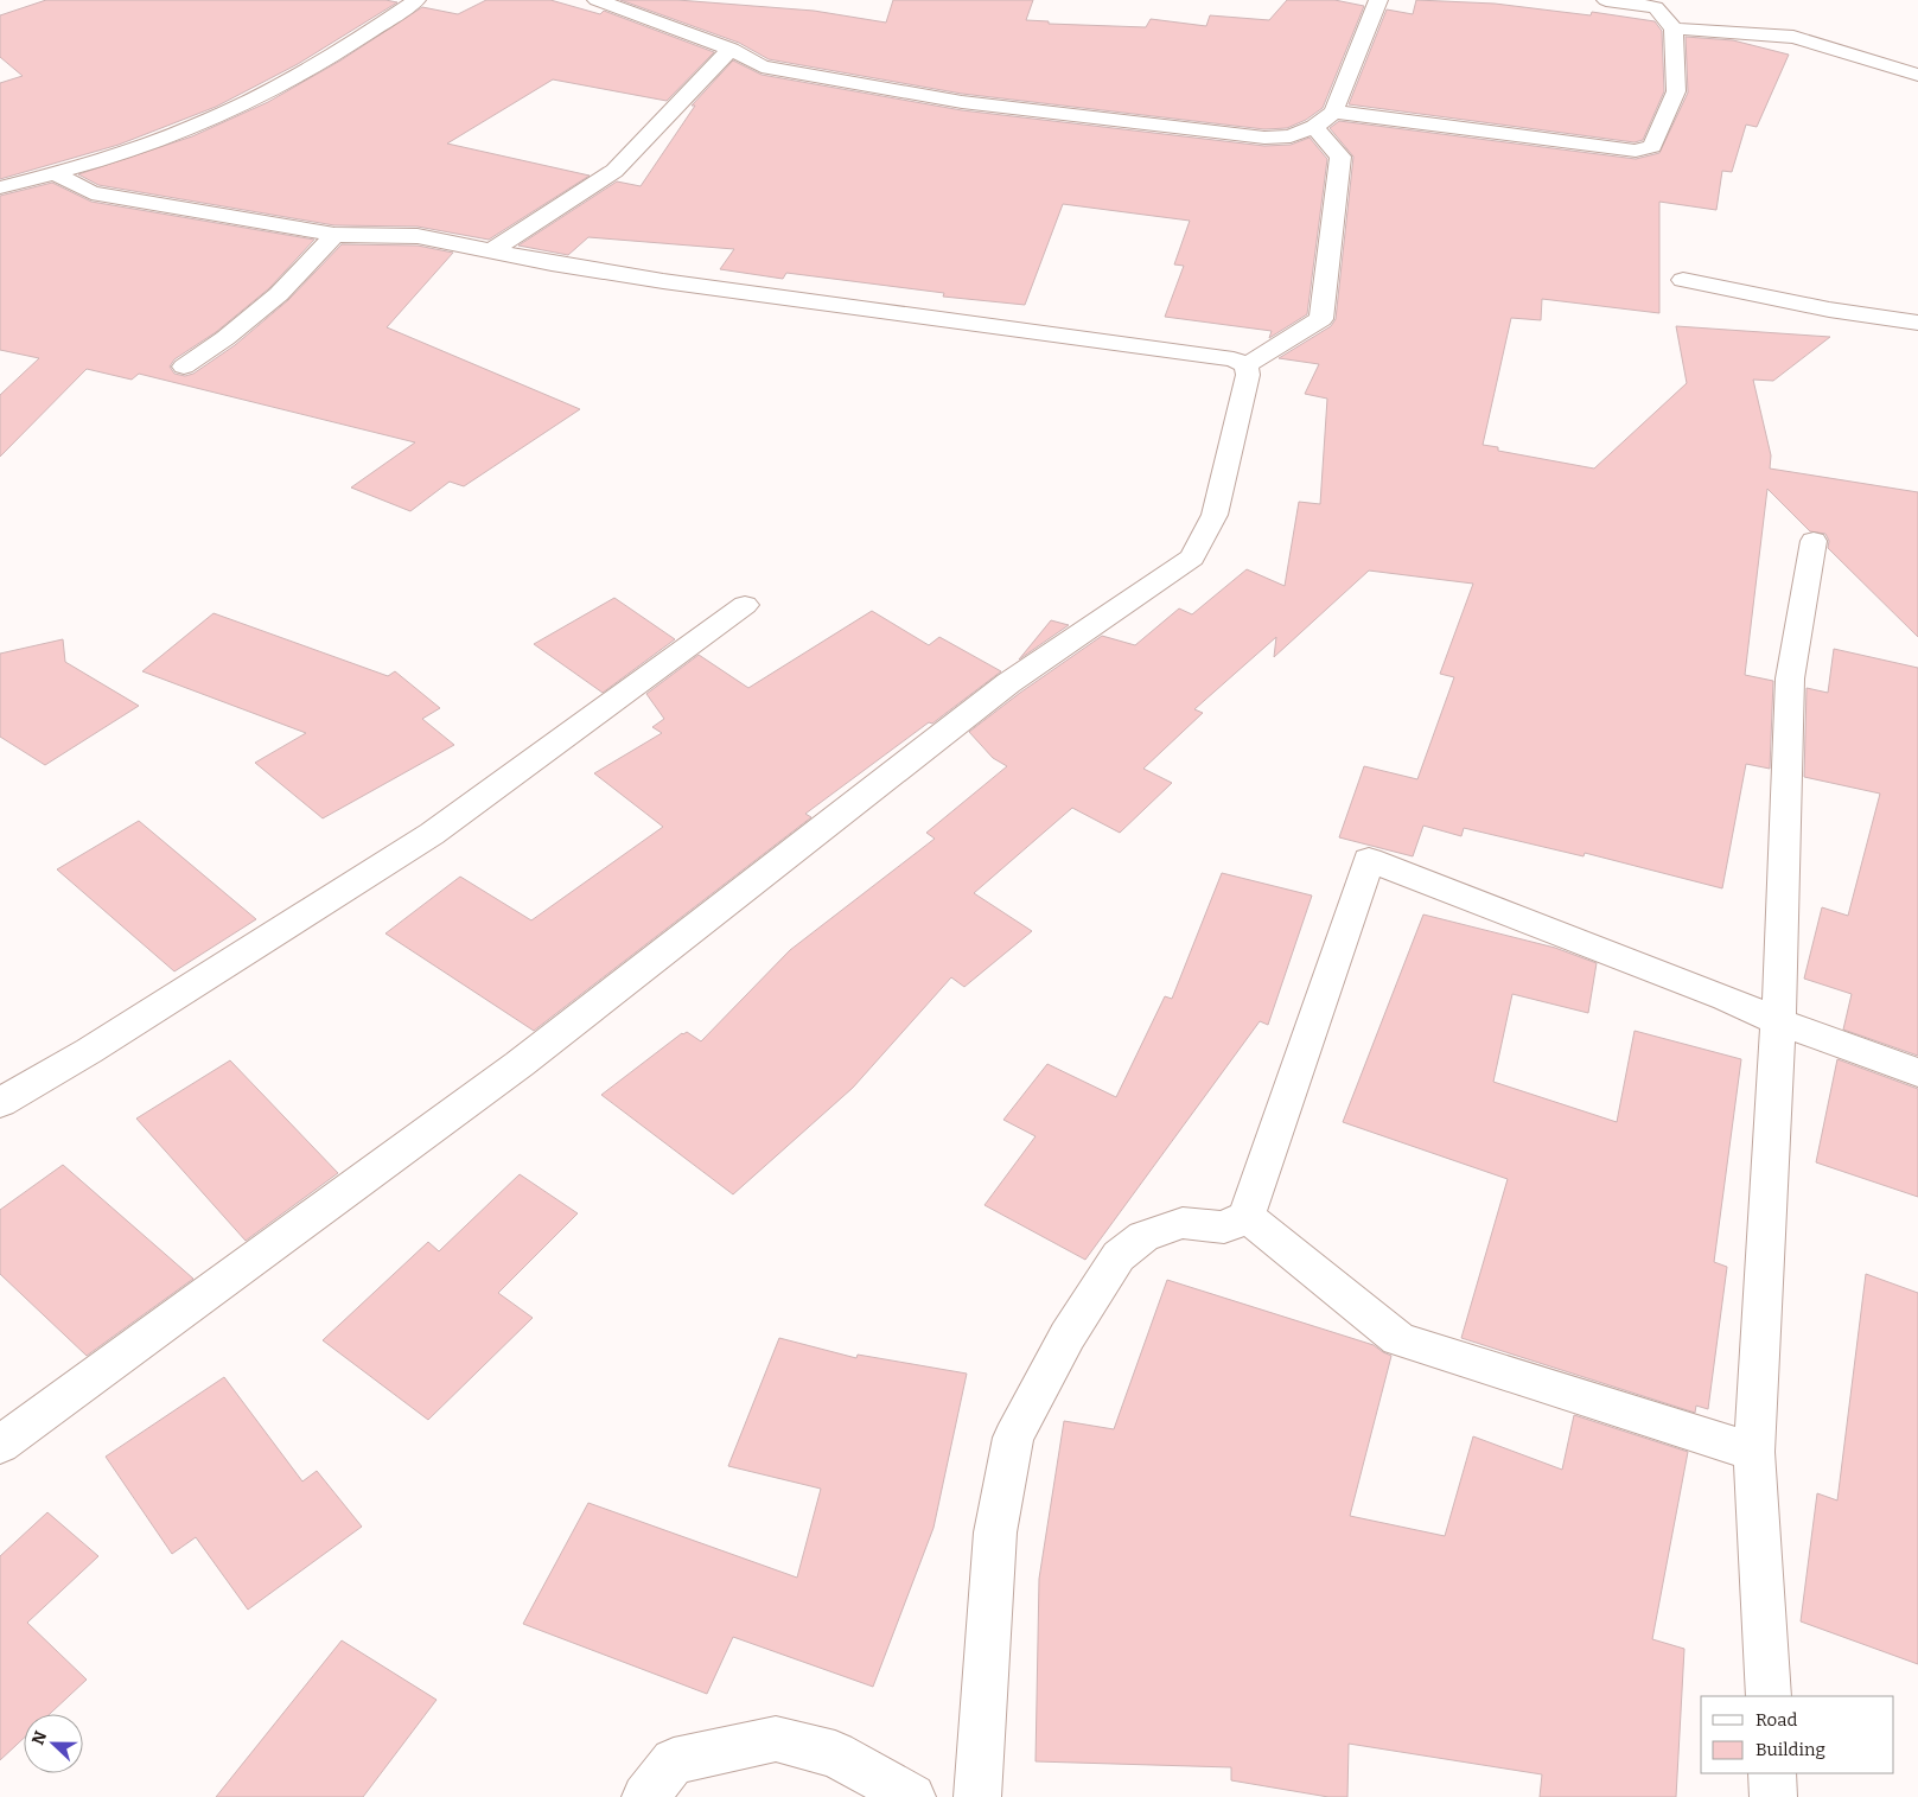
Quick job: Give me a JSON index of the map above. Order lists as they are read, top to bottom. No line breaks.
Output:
{"legend":["Road","Building"],"north":"left"}
